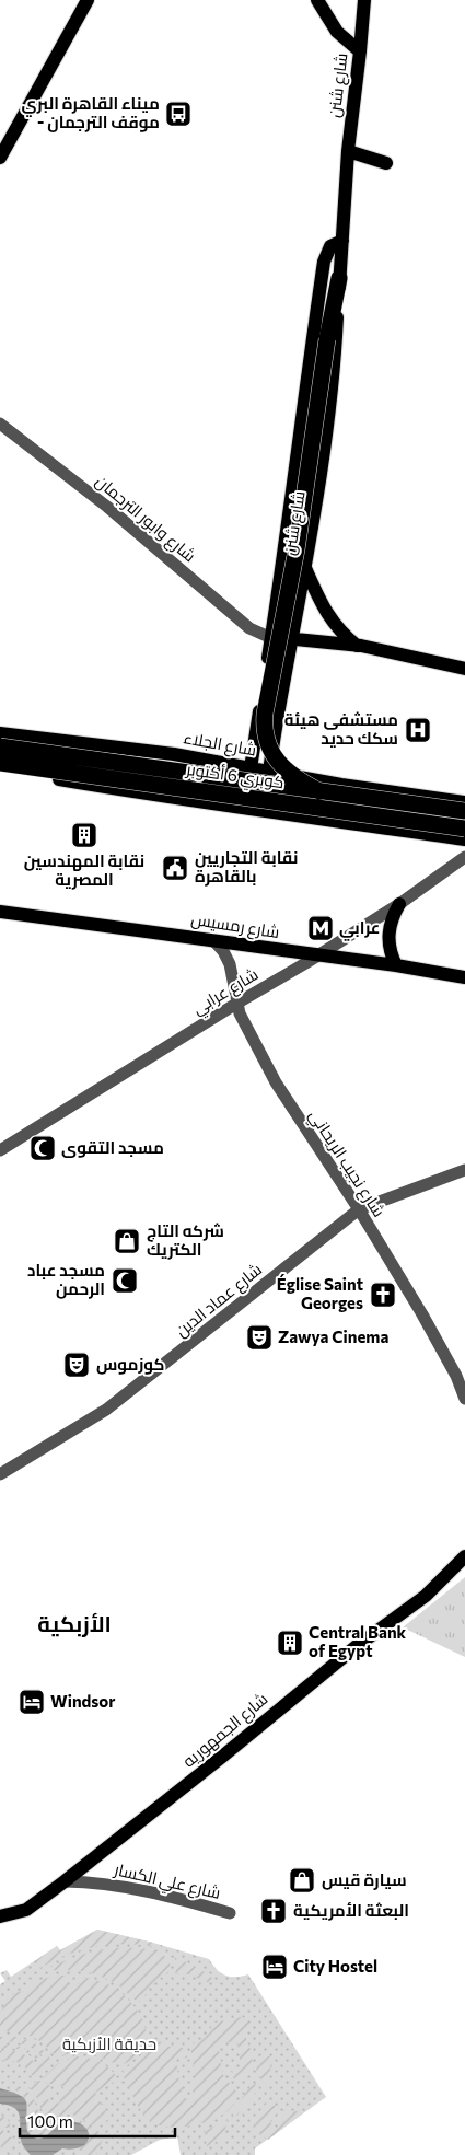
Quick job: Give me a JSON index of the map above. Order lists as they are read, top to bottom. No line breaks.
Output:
{"streets":{"highway":["كوبري 6 أكتوبر"],"main road":["شارع شنن","شارع الجلاء","شارع رمسيس","شارع الجمهوريه"],"street":["شارع وابور الترجمان","شارع عرابي","شارع نجيب الريحاني","شارع عماد الدين","شارع علي الكسار"]},"crossings":[["شارع شنن","شارع وابور الترجمان"],["شارع شنن","شارع الجلاء"],["شارع رمسيس","شارع عرابي"],["شارع رمسيس","شارع نجيب الريحاني"],["شارع عرابي","شارع نجيب الريحاني"],["شارع نجيب الريحاني","شارع عماد الدين"],["شارع الجمهوريه","شارع علي الكسار"]],"districts":["الأزبكية"],"parks":["حديقة الأزبكية"],"places":{"bus stop":["ميناء القاهرة البري - موقف الترجمان"],"hospital":["مستشفى هيئة سكك حديد"],"building":["نقابة المهندسين المصرية","Central Bank of Egypt"],"public building":["نقابة التجاريين بالقاهرة"],"metro station":["عرابي"],"mosque":["مسجد التقوى","مسجد عباد الرحمن"],"shop":["شركه التاج الكتريك","سيارة قيس"],"church":["Église Saint Georges","البعثة الأمريكية"],"theatre":["Zawya Cinema","كوزموس"],"hotel":["Windsor","City Hostel"]},"scale_bar":"100 m"}
